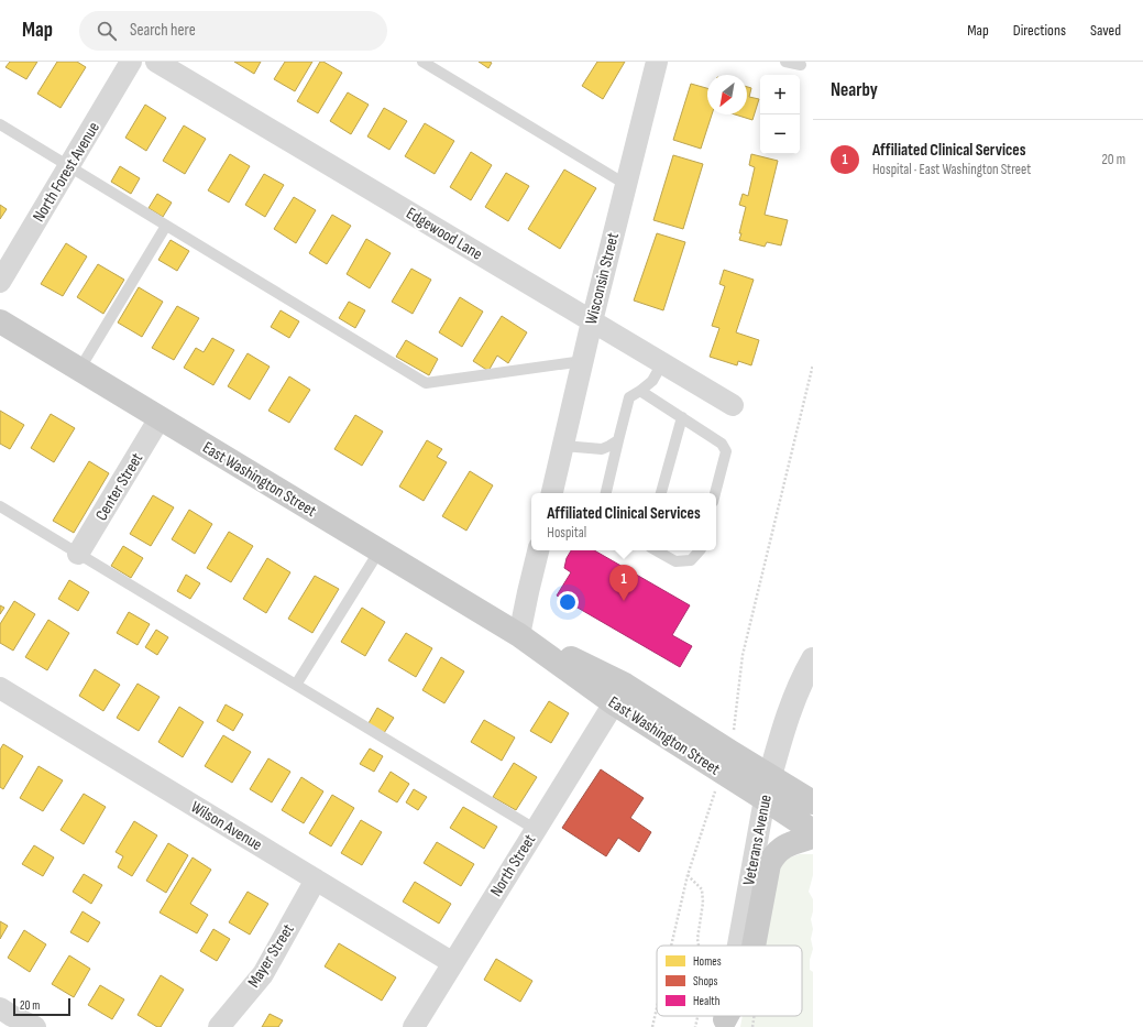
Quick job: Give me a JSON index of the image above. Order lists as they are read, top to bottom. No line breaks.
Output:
{"streets":{"main road":["East Washington Street"],"street":["North Forest Avenue","Edgewood Lane","Wisconsin Street","Center Street","Wilson Avenue","Veterans Avenue","North Street","Mayer Street"]},"crossings":[["Edgewood Lane","Wisconsin Street"],["East Washington Street","Center Street"],["East Washington Street","Veterans Avenue"],["East Washington Street","North Street"],["Wilson Avenue","North Street"],["Wilson Avenue","Mayer Street"]],"legend":["Homes","Shops","Health"],"scale_bar":"20 m","north":"bottom left","page":{"header":"Map","search":"Search here","nav":["Map","Directions","Saved"],"heading":"Nearby","map_buttons":["+","−"],"list":[{"mark":"1","name":"Affiliated Clinical Services","note":"Hospital · East Washington Street","value":"20 m"}],"popup":["Affiliated Clinical Services","Hospital"],"pins":"1","scale":"20 m"}}
